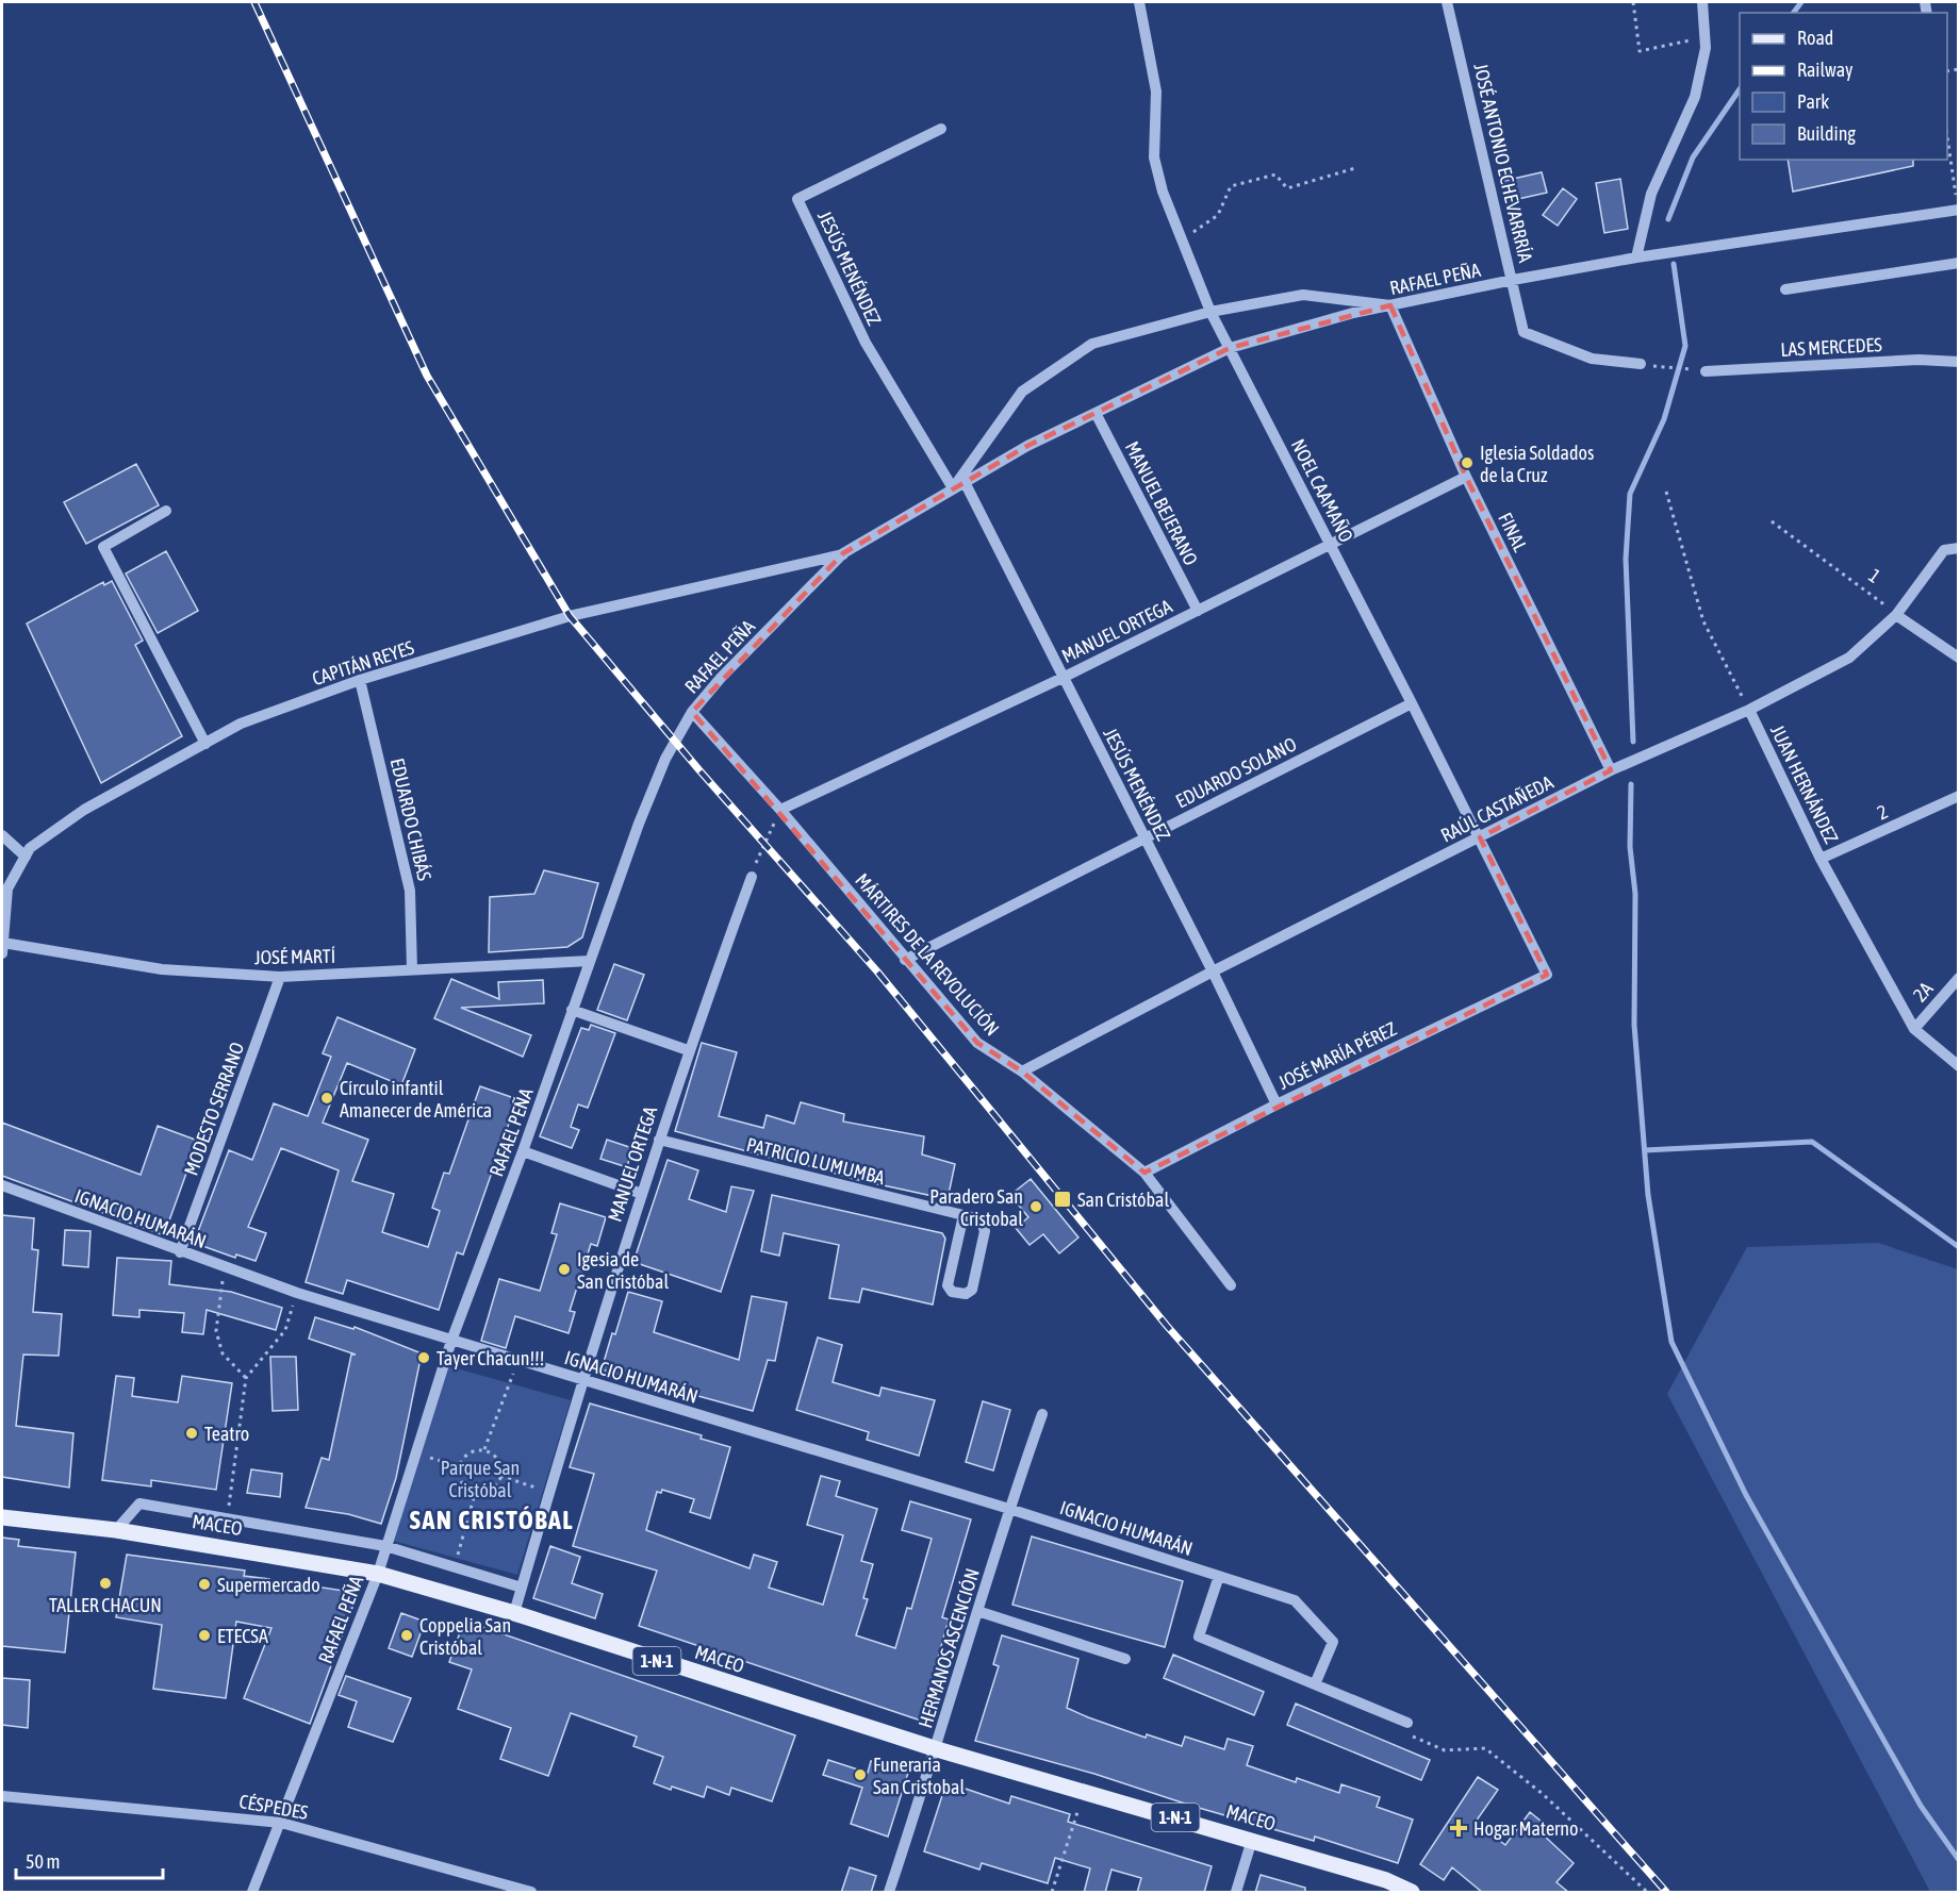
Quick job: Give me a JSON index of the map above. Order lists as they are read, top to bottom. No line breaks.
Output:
{"streets":{"main road":["MACEO","1-N-1"],"street":["JOSÉ ANTONIO ECHEVARRRÍA","JESÚS MENÉNDEZ","RAFAEL PEÑA","LAS MERCEDES","NOEL CAAMAÑO","MANUEL BEJERANO","FINAL","MANUEL ORTEGA","CAPITÁN REYES","EDUARDO SOLANO","JUAN HERNÁNDEZ","RAÚL CASTAÑEDA","2","EDUARDO CHIBÁS","MÁRTIRES DE LA REVOLUCIÓN","JOSÉ MARTÍ","2A","JOSÉ MARÍA PÉREZ","MODESTO SERRANO","PATRICIO LUMUMBA","IGNACIO HUMARÁN","HERMANOS ASCENCIÓN","CÉSPEDES"],"path":["1"]},"crossings":[["JOSÉ ANTONIO ECHEVARRRÍA","RAFAEL PEÑA"],["JESÚS MENÉNDEZ","RAFAEL PEÑA"],["JESÚS MENÉNDEZ","MANUEL ORTEGA"],["JESÚS MENÉNDEZ","EDUARDO SOLANO"],["JESÚS MENÉNDEZ","RAÚL CASTAÑEDA"],["JESÚS MENÉNDEZ","JOSÉ MARÍA PÉREZ"],["RAFAEL PEÑA","NOEL CAAMAÑO"],["RAFAEL PEÑA","MANUEL BEJERANO"],["RAFAEL PEÑA","FINAL"],["RAFAEL PEÑA","CAPITÁN REYES"],["RAFAEL PEÑA","MÁRTIRES DE LA REVOLUCIÓN"],["RAFAEL PEÑA","JOSÉ MARTÍ"],["RAFAEL PEÑA","IGNACIO HUMARÁN"],["RAFAEL PEÑA","MACEO"],["RAFAEL PEÑA","CÉSPEDES"],["NOEL CAAMAÑO","MANUEL ORTEGA"],["NOEL CAAMAÑO","EDUARDO SOLANO"],["NOEL CAAMAÑO","RAÚL CASTAÑEDA"],["NOEL CAAMAÑO","JOSÉ MARÍA PÉREZ"],["MANUEL BEJERANO","MANUEL ORTEGA"],["FINAL","MANUEL ORTEGA"],["FINAL","RAÚL CASTAÑEDA"],["1","RAÚL CASTAÑEDA"],["MANUEL ORTEGA","MÁRTIRES DE LA REVOLUCIÓN"],["MANUEL ORTEGA","PATRICIO LUMUMBA"],["MANUEL ORTEGA","IGNACIO HUMARÁN"],["MANUEL ORTEGA","MACEO"],["CAPITÁN REYES","EDUARDO CHIBÁS"],["CAPITÁN REYES","JOSÉ MARTÍ"],["EDUARDO SOLANO","MÁRTIRES DE LA REVOLUCIÓN"],["JUAN HERNÁNDEZ","RAÚL CASTAÑEDA"],["JUAN HERNÁNDEZ","2"],["JUAN HERNÁNDEZ","2A"],["RAÚL CASTAÑEDA","MÁRTIRES DE LA REVOLUCIÓN"],["EDUARDO CHIBÁS","JOSÉ MARTÍ"],["MÁRTIRES DE LA REVOLUCIÓN","JOSÉ MARÍA PÉREZ"],["JOSÉ MARTÍ","MODESTO SERRANO"],["MODESTO SERRANO","IGNACIO HUMARÁN"],["IGNACIO HUMARÁN","HERMANOS ASCENCIÓN"],["MACEO","HERMANOS ASCENCIÓN"]],"districts":["SAN CRISTÓBAL"],"parks":["Parque San Cristóbal"],"places":{"other":["Iglesia Soldados de la Cruz","Círculo infantil Amanecer de América","Paradero San Cristobal","Igesia de San Cristóbal","Tayer Chacun!!!","Teatro","TALLER CHACUN","Supermercado","ETECSA","Coppelia San Cristóbal","Funeraria San Cristobal"],"transit":["San Cristóbal"],"health":["Hogar Materno"]},"legend":["Road","Railway","Park","Building"],"scale_bar":"50 m"}
